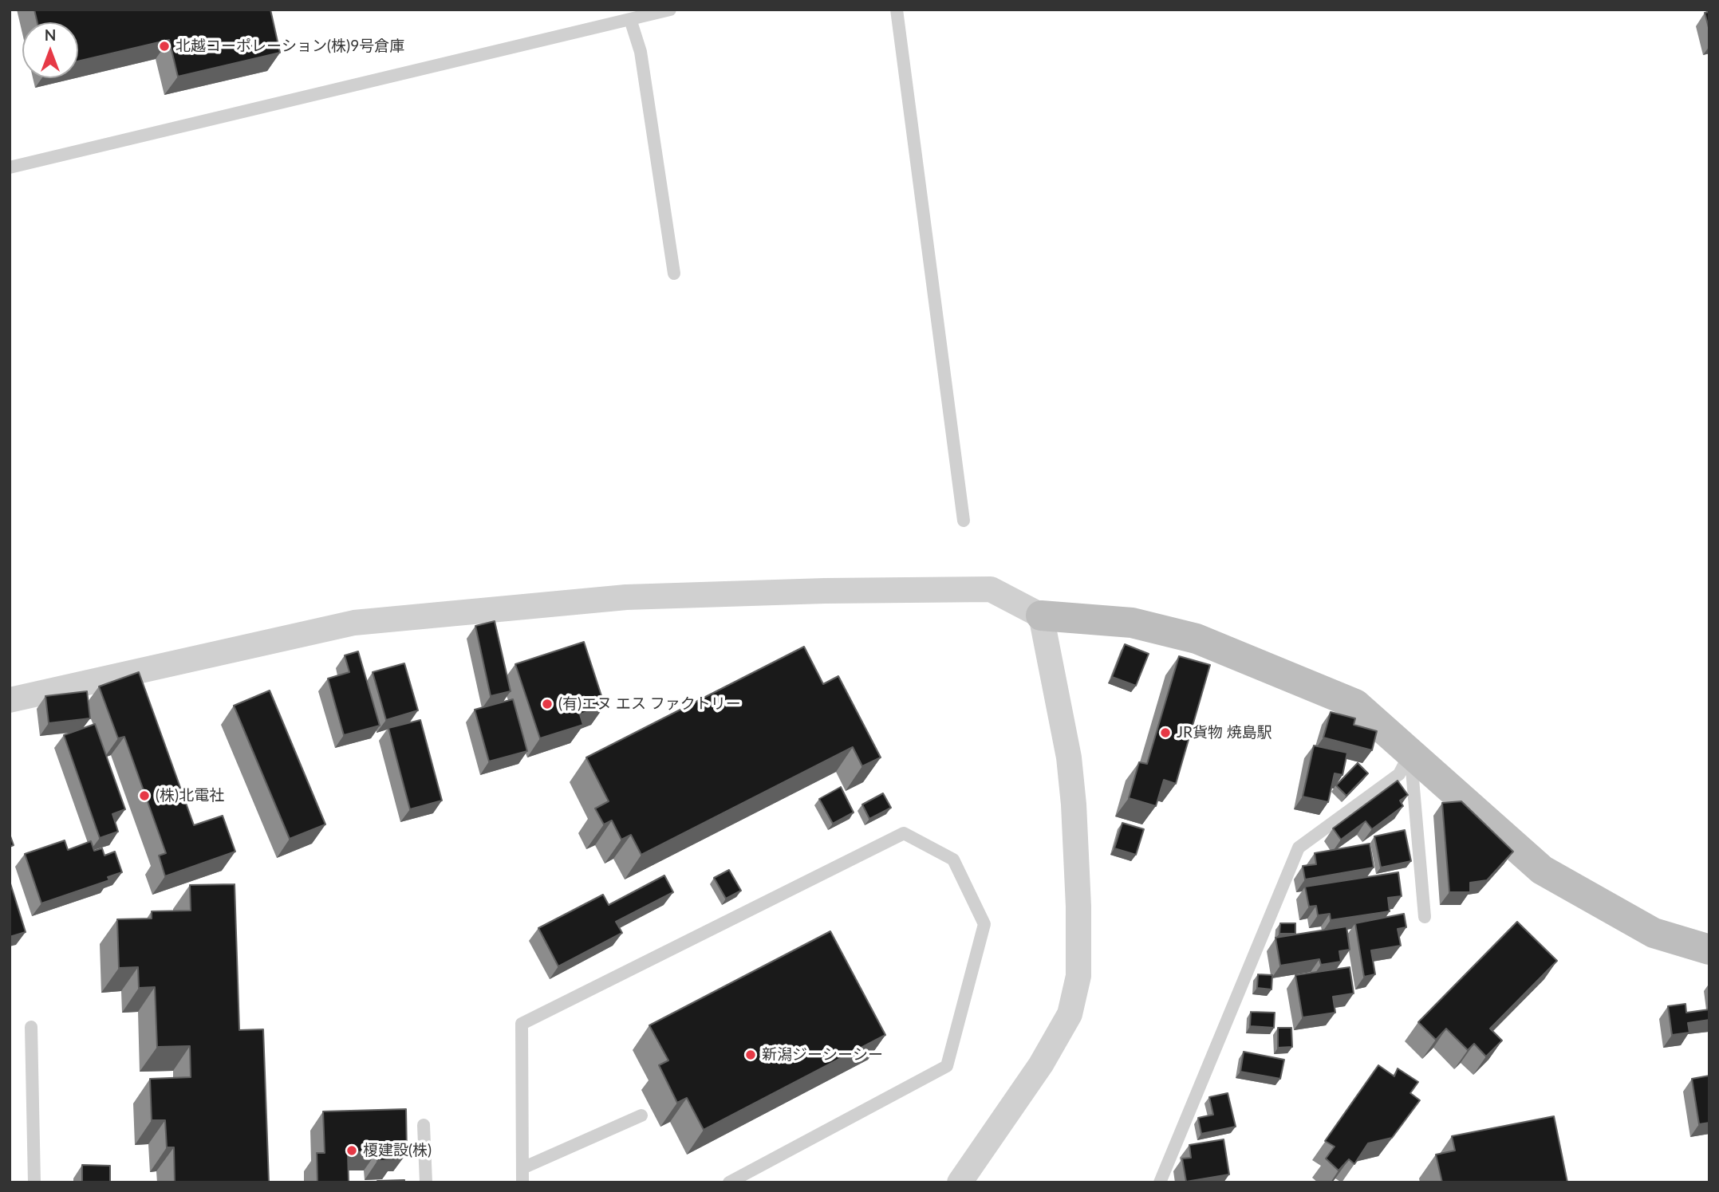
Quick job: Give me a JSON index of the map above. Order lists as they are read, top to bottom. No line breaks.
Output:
{"places":["北越コーポレーション(株)9号倉庫","(有)エヌ エス ファクトリー","JR貨物 焼島駅","(株)北電社","新潟ジーシーシー","榎建設(株)"],"north":"top"}
